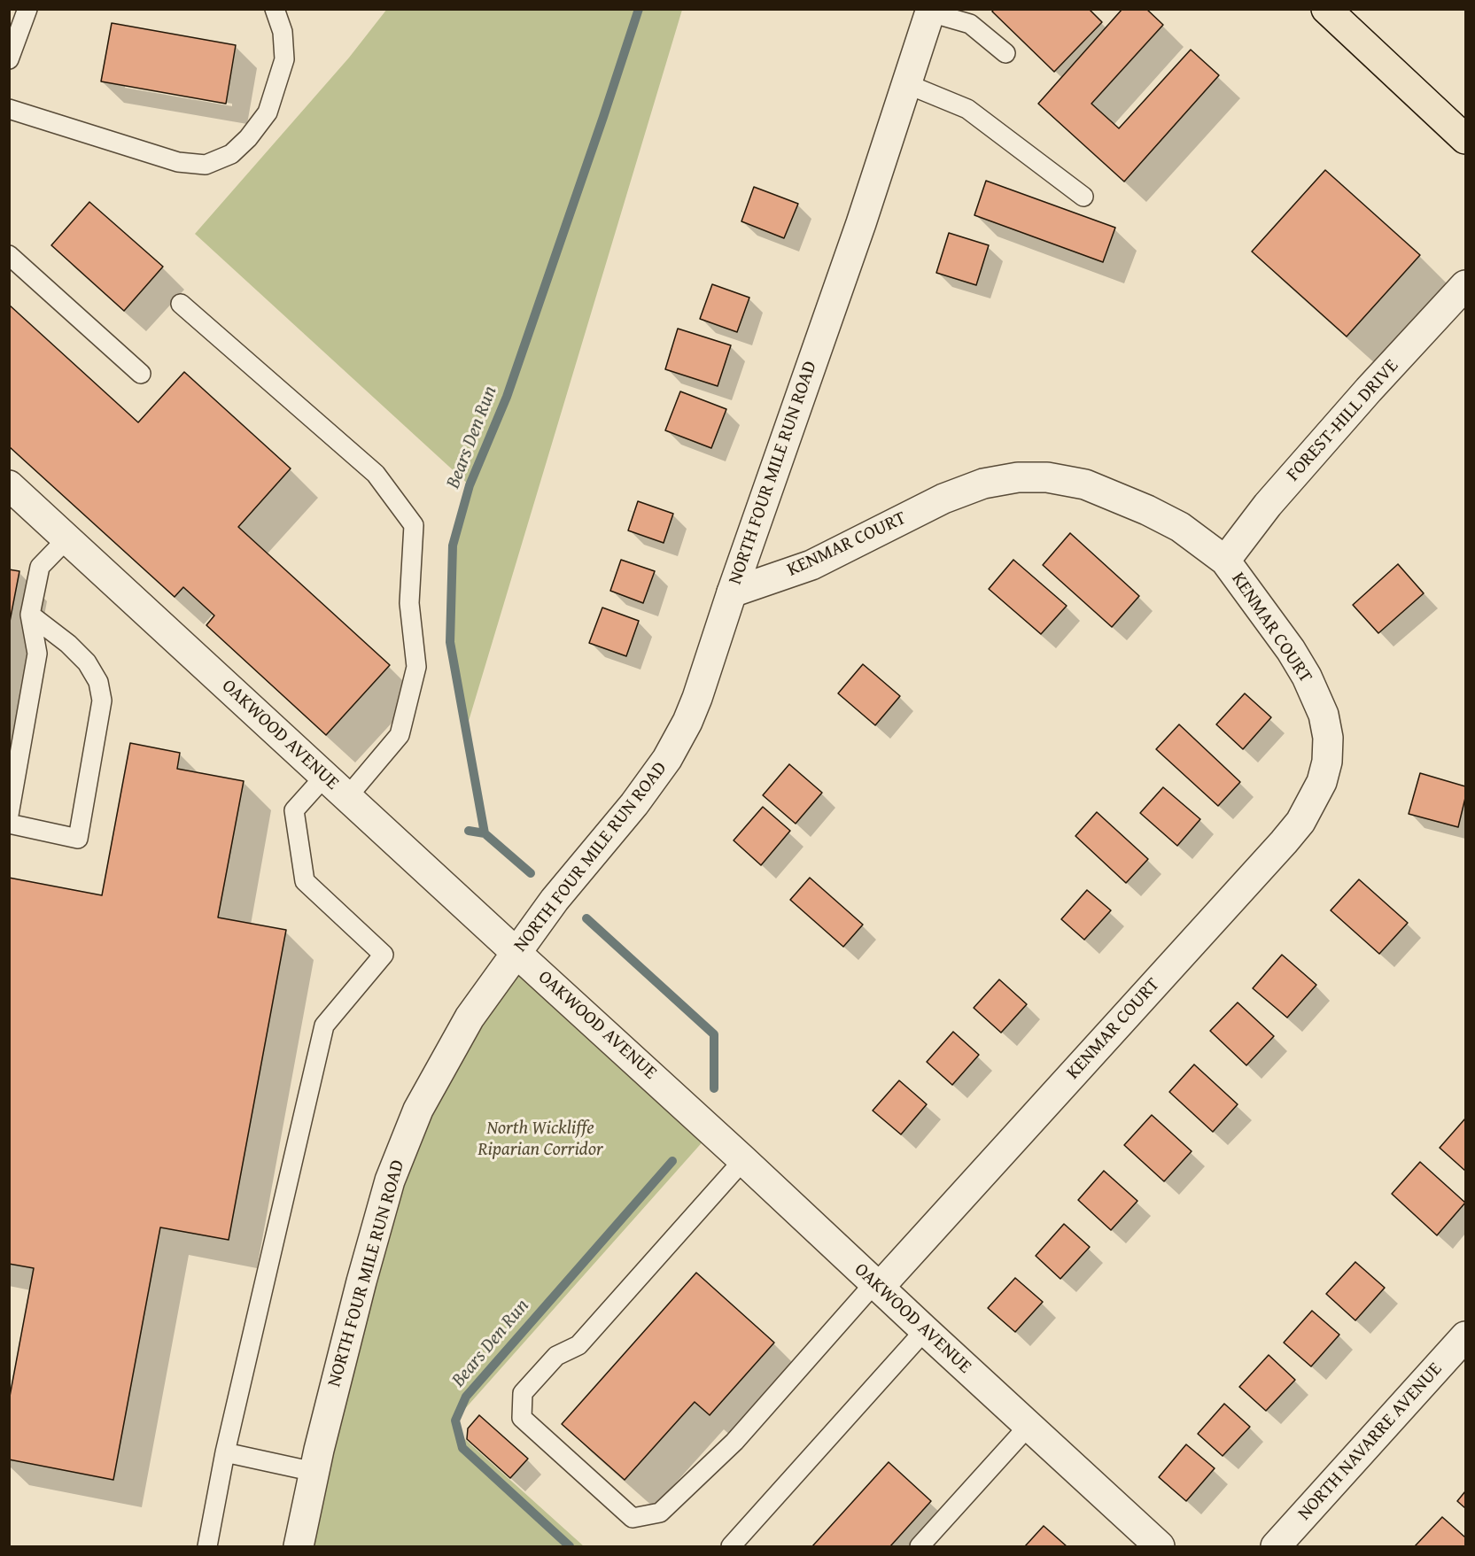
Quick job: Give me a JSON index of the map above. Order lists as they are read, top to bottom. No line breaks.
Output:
{"streets":{"street":["FOREST-HILL DRIVE","NORTH FOUR MILE RUN ROAD","KENMAR COURT","OAKWOOD AVENUE","NORTH NAVARRE AVENUE"]},"crossings":[["FOREST-HILL DRIVE","KENMAR COURT"],["NORTH FOUR MILE RUN ROAD","KENMAR COURT"],["NORTH FOUR MILE RUN ROAD","OAKWOOD AVENUE"],["KENMAR COURT","OAKWOOD AVENUE"]],"water":["Bears Den Run"],"parks":["North Wickliffe Riparian Corridor"]}
